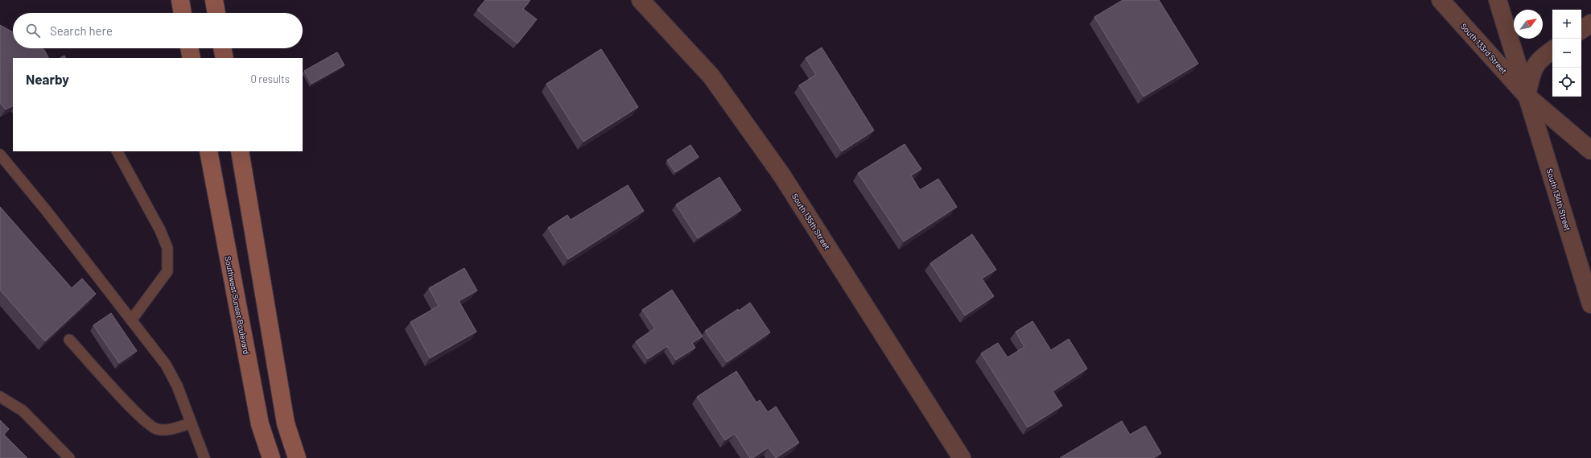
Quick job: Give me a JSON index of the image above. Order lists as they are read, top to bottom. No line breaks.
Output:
{"streets":{"main road":["Southwest Sunset Boulevard"],"street":["South 133rd Street","South 134th Street","South 135th Street"]},"crossings":[["South 133rd Street","South 134th Street"]],"north":"top right","page":{"map_buttons":["+","−"],"search":"Search here","heading":["Nearby","0 results"]}}
